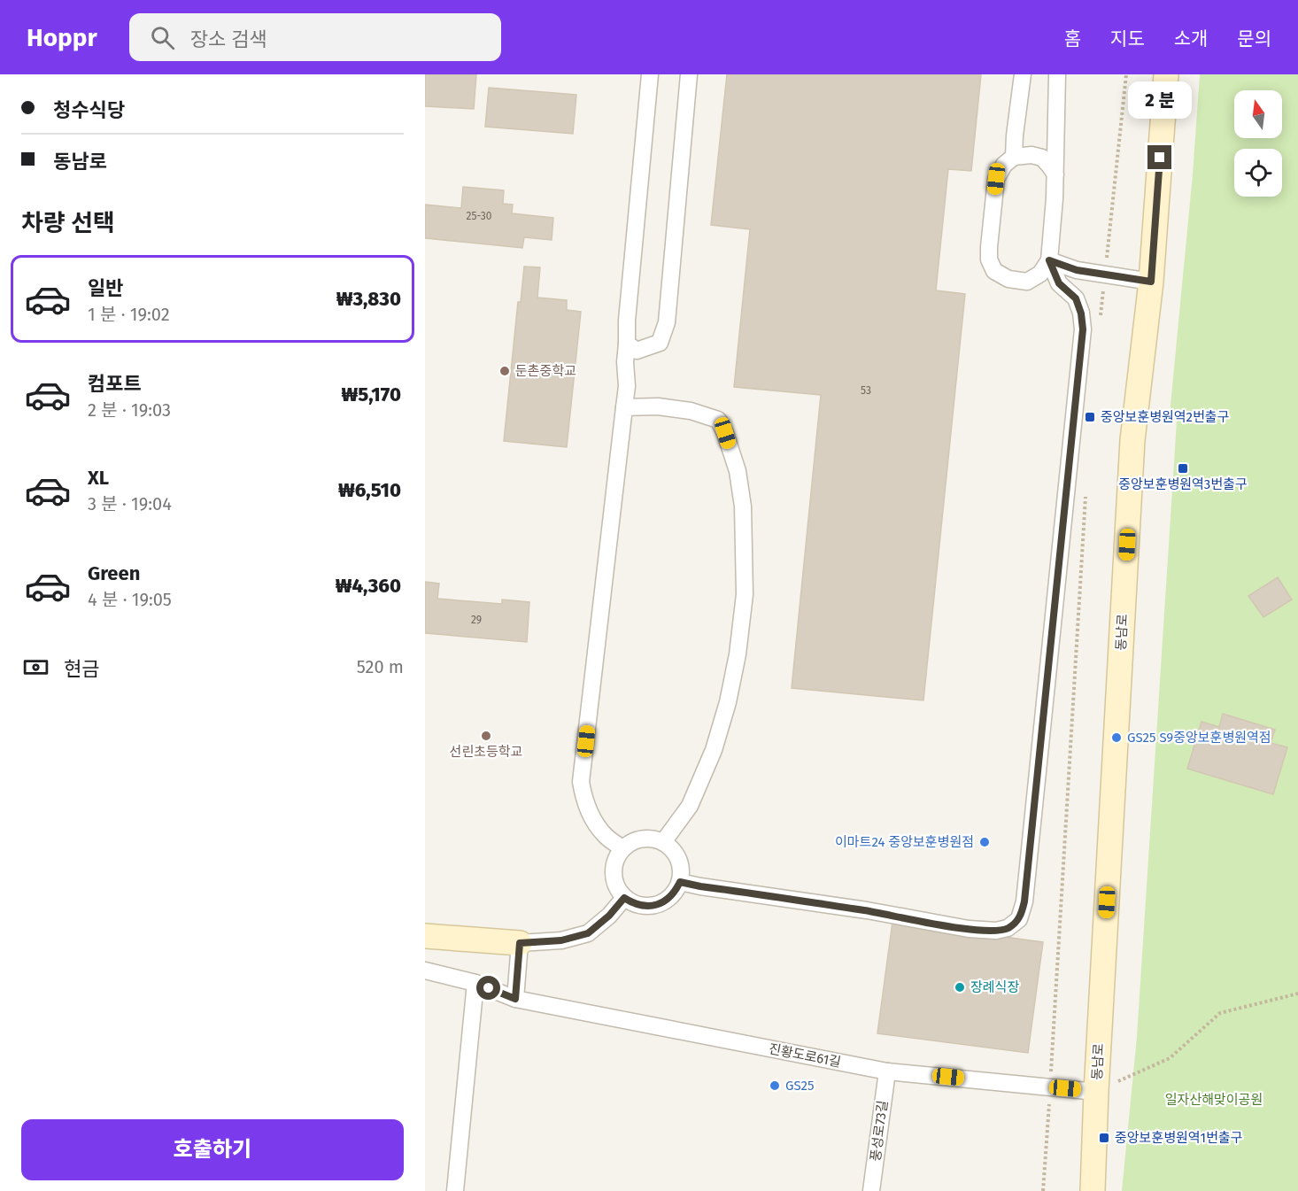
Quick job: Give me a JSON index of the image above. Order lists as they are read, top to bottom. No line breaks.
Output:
{"streets":{"main road":["동남로"],"street":["진황도로61길","풍성로73길"]},"crossings":[["동남로","진황도로61길"],["진황도로61길","풍성로73길"]],"parks":["일자산해맞이공원"],"places":{"other":["둔촌중학교","선린초등학교","GS25 S9중앙보훈병원역점","이마트24 중앙보훈병원점","장례식장","GS25"],"transit":["중앙보훈병원역2번출구","중앙보훈병원역3번출구","중앙보훈병원역1번출구"]},"house_numbers":["25-30","53","29"],"north":"top","page":{"header":"Hoppr","search":"장소 검색","nav":["홈","지도","소개","문의"],"banner":["청수식당","동남로"],"bubble":"2 분","heading":"차량 선택","list":[{"name":"일반","note":"1 분 · 19:02","value":"₩3,830"},{"name":"컴포트","note":"2 분 · 19:03","value":"₩5,170"},{"name":"XL","note":"3 분 · 19:04","value":"₩6,510"},{"name":"Green","note":"4 분 · 19:05","value":"₩4,360"}],"pay":["현금","520 m"],"buttons":"호출하기"}}
